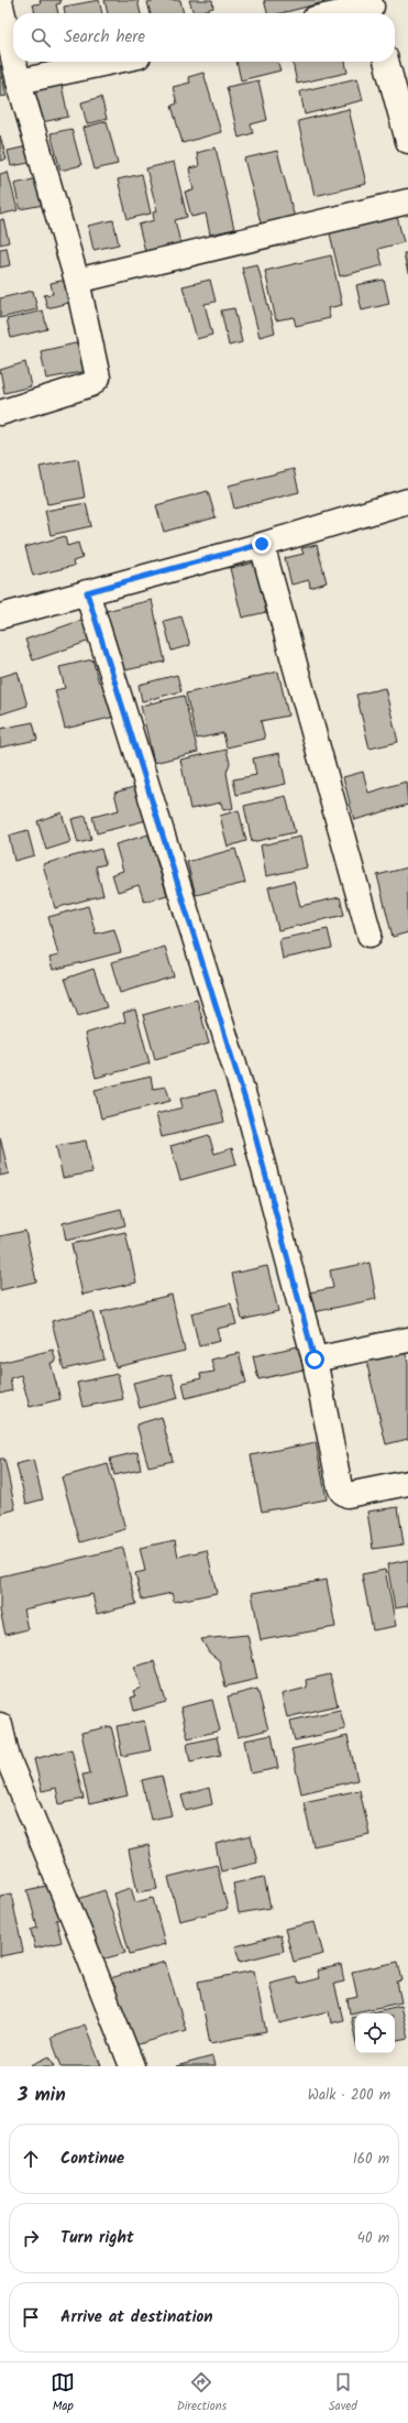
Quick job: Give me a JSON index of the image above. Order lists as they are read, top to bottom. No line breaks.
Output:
{"page":{"search":"Search here","heading":["3 min","Walk · 200 m"],"list":[["Continue","160 m"],["Turn right","40 m"],"Arrive at destination"],"nav":["Map","Directions","Saved"]}}
